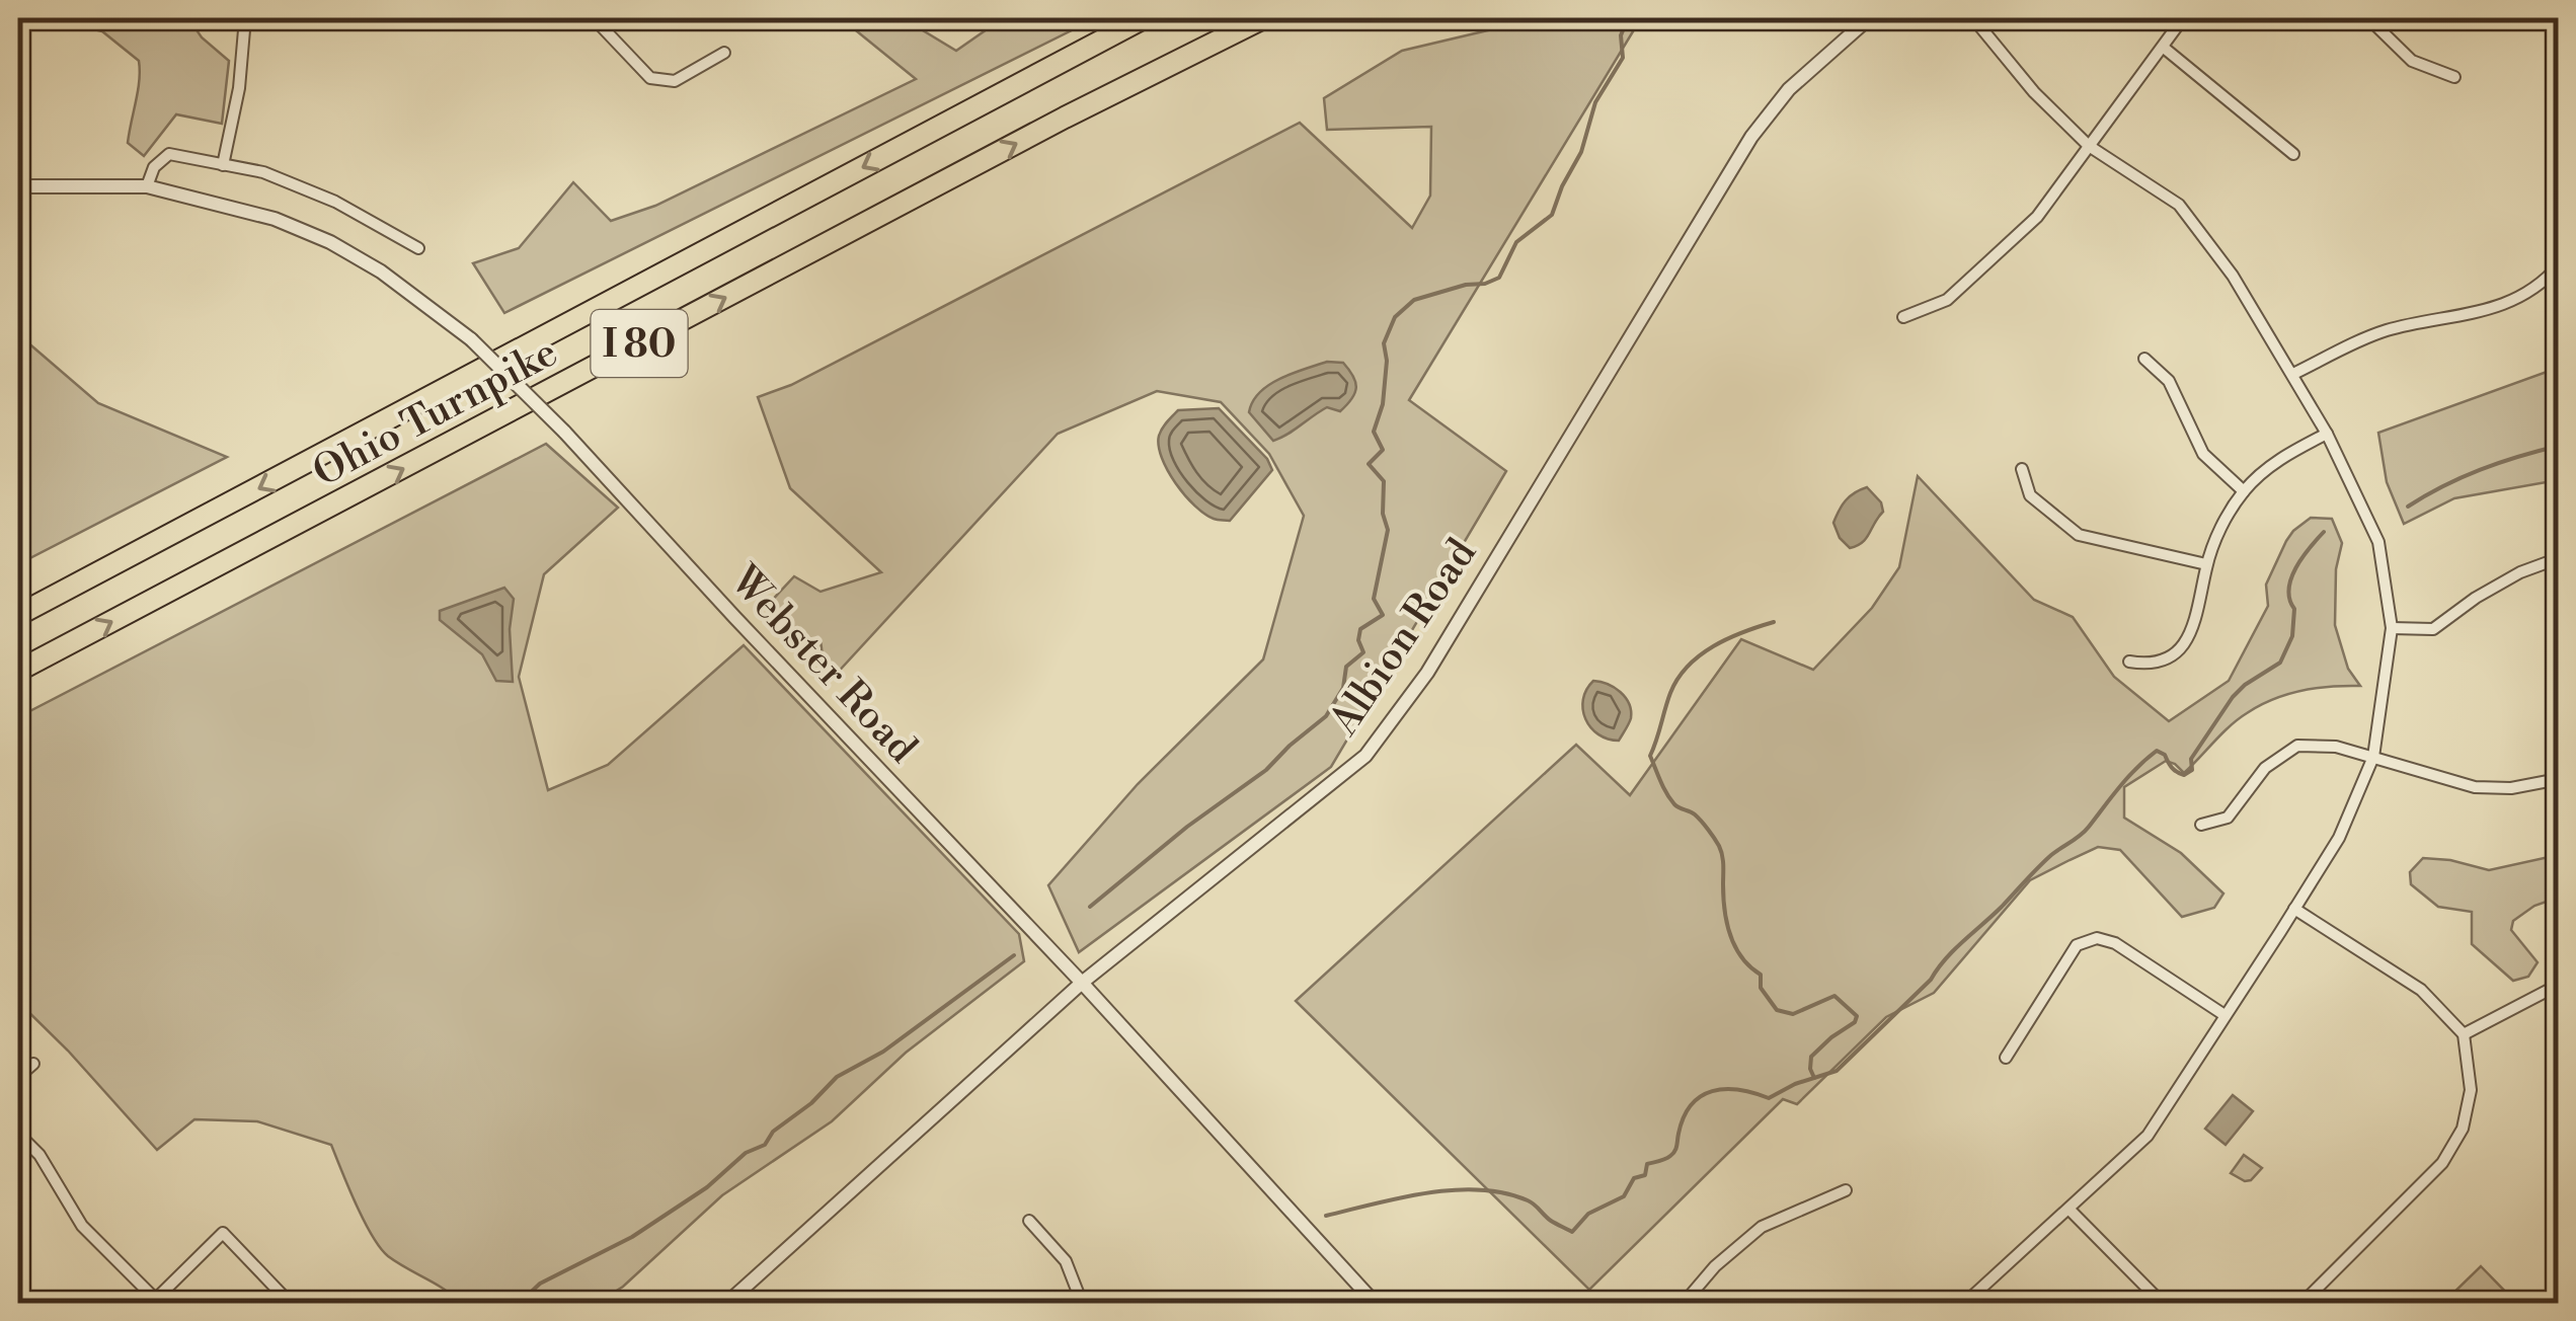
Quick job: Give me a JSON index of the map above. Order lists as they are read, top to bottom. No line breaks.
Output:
{"streets":{"highway":["I 80","Ohio Turnpike"],"street":["Albion Road","Webster Road"]},"crossings":[["Albion Road","Webster Road"]]}
